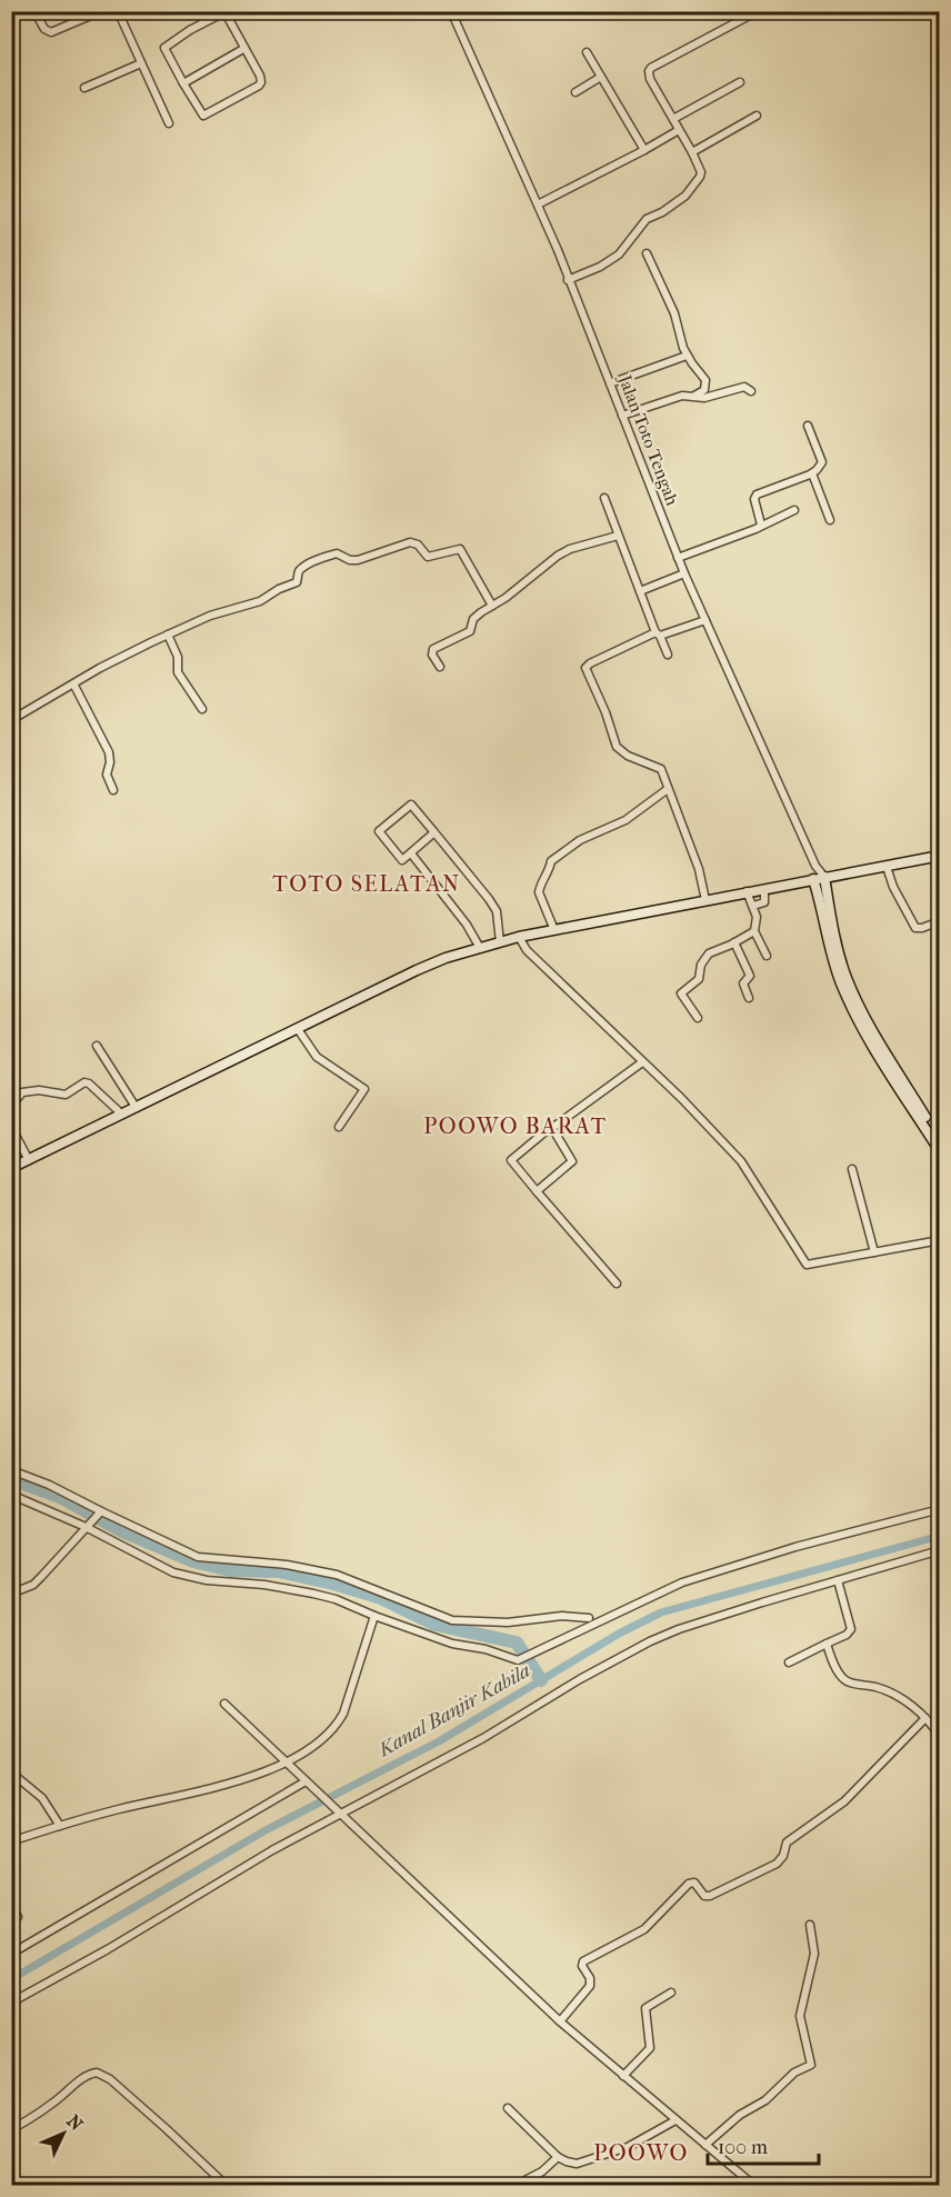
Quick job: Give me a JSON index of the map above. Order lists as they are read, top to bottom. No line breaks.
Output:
{"streets":{"street":["Jalan Toto Tengah"]},"districts":["TOTO SELATAN","POOWO BARAT","POOWO"],"water":["Kanal Banjir Kabila"],"scale_bar":"100 m","north":"top right"}
